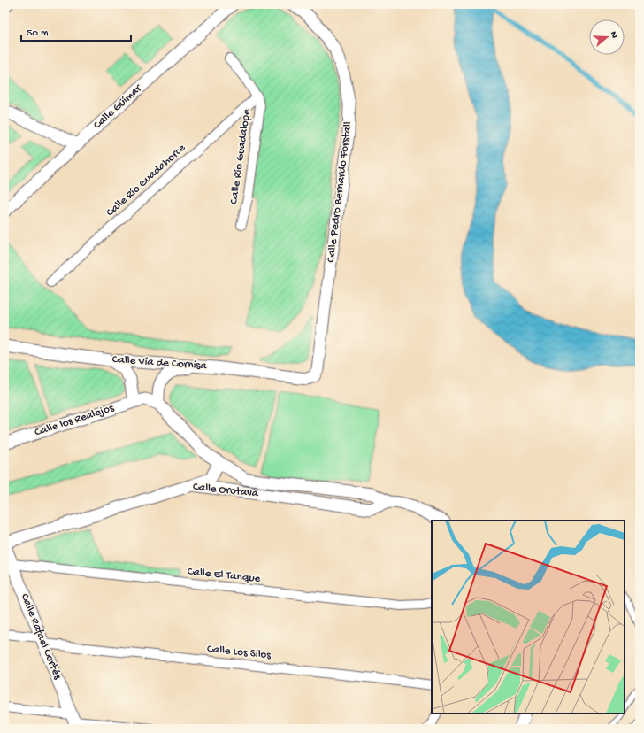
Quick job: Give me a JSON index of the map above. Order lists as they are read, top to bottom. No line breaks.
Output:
{"streets":{"street":["Calle Güímar","Calle Río Guadalope","Calle Río Guadahorce","Calle Pedro Bernardo Forstall","Calle Vía de Cornisa","Calle los Realejos","Calle Orotava","Calle El Tanque","Calle Rafael Cortés","Calle Los Silos"]},"crossings":[["Calle Río Guadalope","Calle Río Guadahorce"],["Calle Pedro Bernardo Forstall","Calle Vía de Cornisa"],["Calle Orotava","Calle Rafael Cortés"],["Calle El Tanque","Calle Rafael Cortés"],["Calle Rafael Cortés","Calle Los Silos"]],"scale_bar":"50 m","north":"right"}
